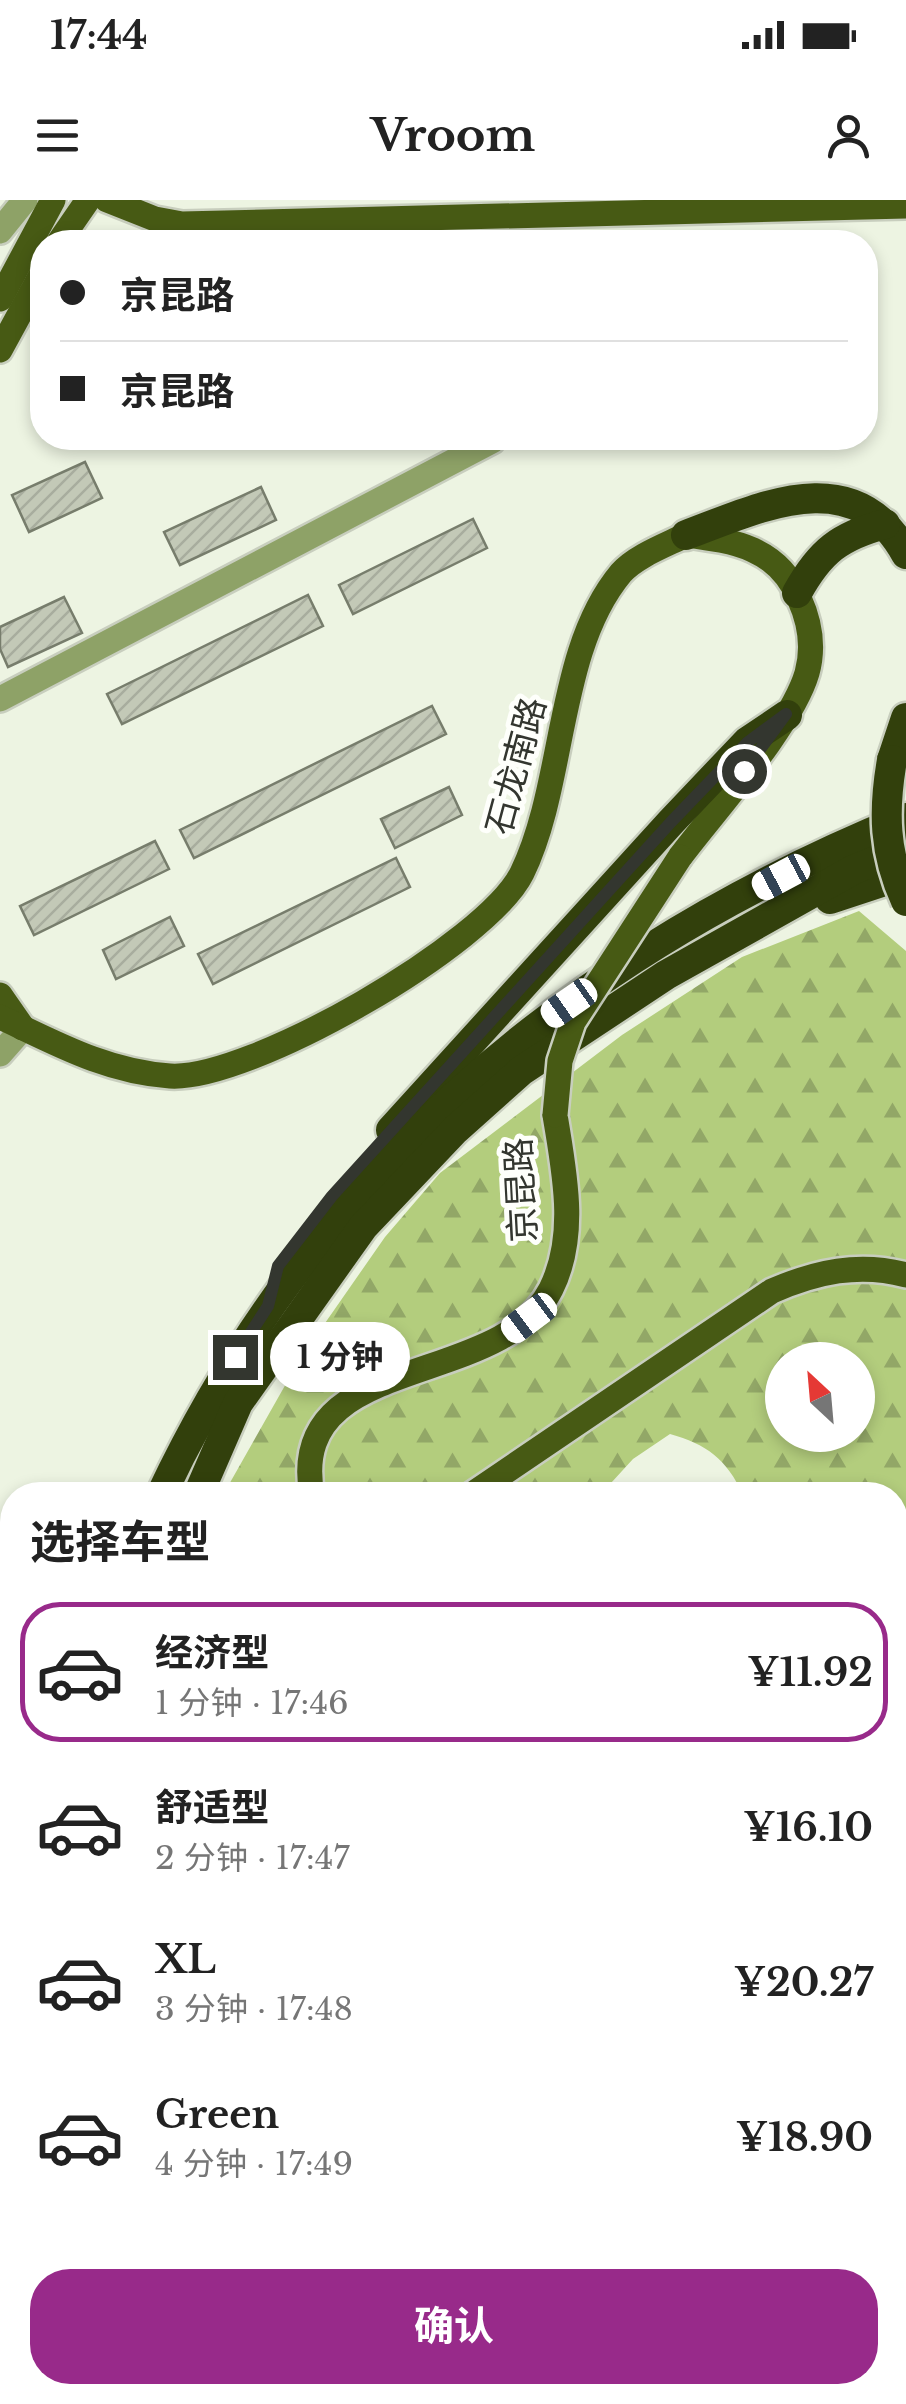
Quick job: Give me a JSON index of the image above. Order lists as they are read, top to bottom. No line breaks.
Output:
{"streets":{"highway":["京昆路"],"main road":["石龙南路"]},"north":"top left","page":{"status":"17:44","header":"Vroom","banner":["京昆路","京昆路"],"bubble":"1 分钟","heading":"选择车型","list":[{"name":"经济型","note":"1 分钟 · 17:46","value":"¥11.92"},{"name":"舒适型","note":"2 分钟 · 17:47","value":"¥16.10"},{"name":"XL","note":"3 分钟 · 17:48","value":"¥20.27"},{"name":"Green","note":"4 分钟 · 17:49","value":"¥18.90"}],"buttons":"确认"}}
